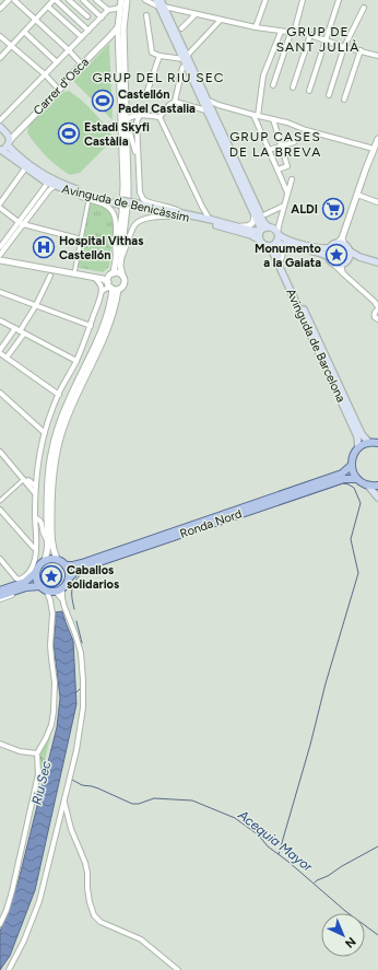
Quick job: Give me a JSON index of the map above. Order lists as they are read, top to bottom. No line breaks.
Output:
{"streets":{"main road":["Avinguda de Benicàssim","Avinguda de Barcelona","Ronda Nord"],"street":["Carrer d'Osca"]},"crossings":[["Avinguda de Benicàssim","Avinguda de Barcelona"]],"districts":["GRUP DE SANT JULIÀ","GRUP DEL RIU SEC","GRUP CASES DE LA BREVA"],"water":["Riu Sec","Acequia Mayor"],"places":{"sports":["Castellón Padel Castalia","Estadi Skyfi Castàlia"],"supermarket":["ALDI"],"hospital":["Hospital Vithas Castellón"],"place":["Monumento a la Gaiata","Caballos solidarios"]},"north":"bottom right"}
